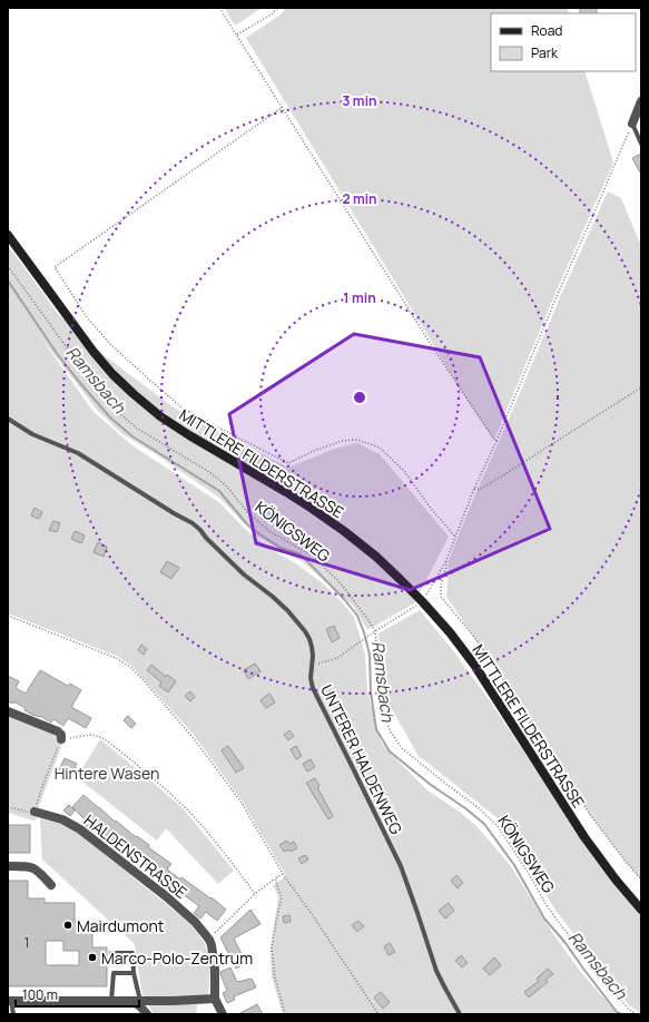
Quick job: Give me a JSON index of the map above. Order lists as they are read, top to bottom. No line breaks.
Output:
{"streets":{"main road":["MITTLERE FILDERSTRASSE"],"street":["HALDENSTRASSE"],"lane":["UNTERER HALDENWEG"],"path":["KÖNIGSWEG"]},"water":["Ramsbach"],"parks":["Hintere Wasen"],"places":["Mairdumont","Marco-Polo-Zentrum"],"house_numbers":["1"],"legend":["Road","Park"],"scale_bar":"100 m","rings":["3 min","2 min","1 min"]}
